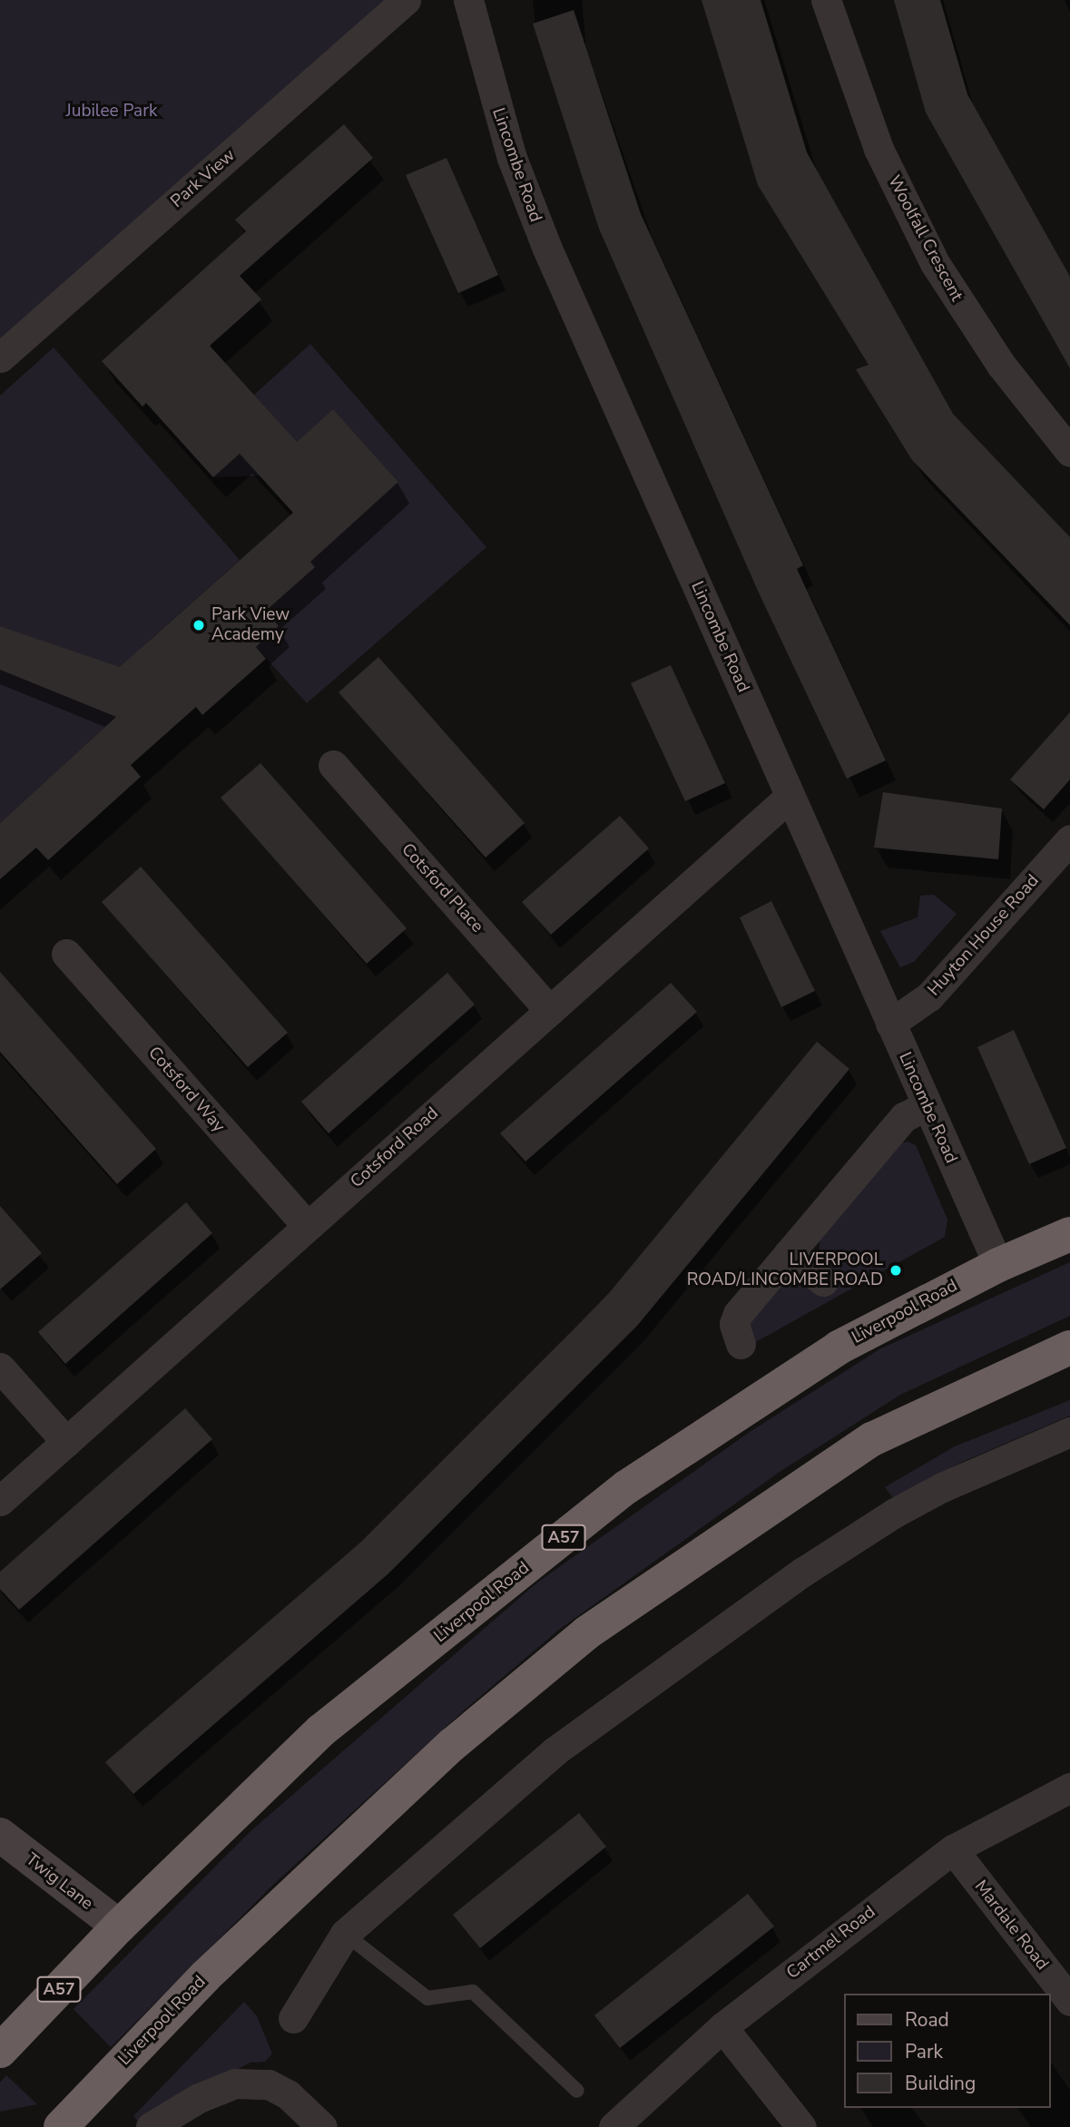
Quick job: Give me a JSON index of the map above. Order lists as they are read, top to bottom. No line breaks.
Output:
{"streets":{"highway":["Liverpool Road","A57"],"street":["Lincombe Road","Park View","Woolfall Crescent","Cotsford Place","Huyton House Road","Cotsford Way","Cotsford Road","Twig Lane","Mardale Road","Cartmel Road"]},"crossings":[["Lincombe Road","Huyton House Road"],["Lincombe Road","Cotsford Road"],["Lincombe Road","Liverpool Road"],["Cotsford Place","Cotsford Road"],["Cotsford Way","Cotsford Road"],["Liverpool Road","Twig Lane"],["Mardale Road","Cartmel Road"]],"parks":["Jubilee Park"],"places":["Park View Academy","LIVERPOOL ROAD/LINCOMBE ROAD"],"legend":["Road","Park","Building"]}
